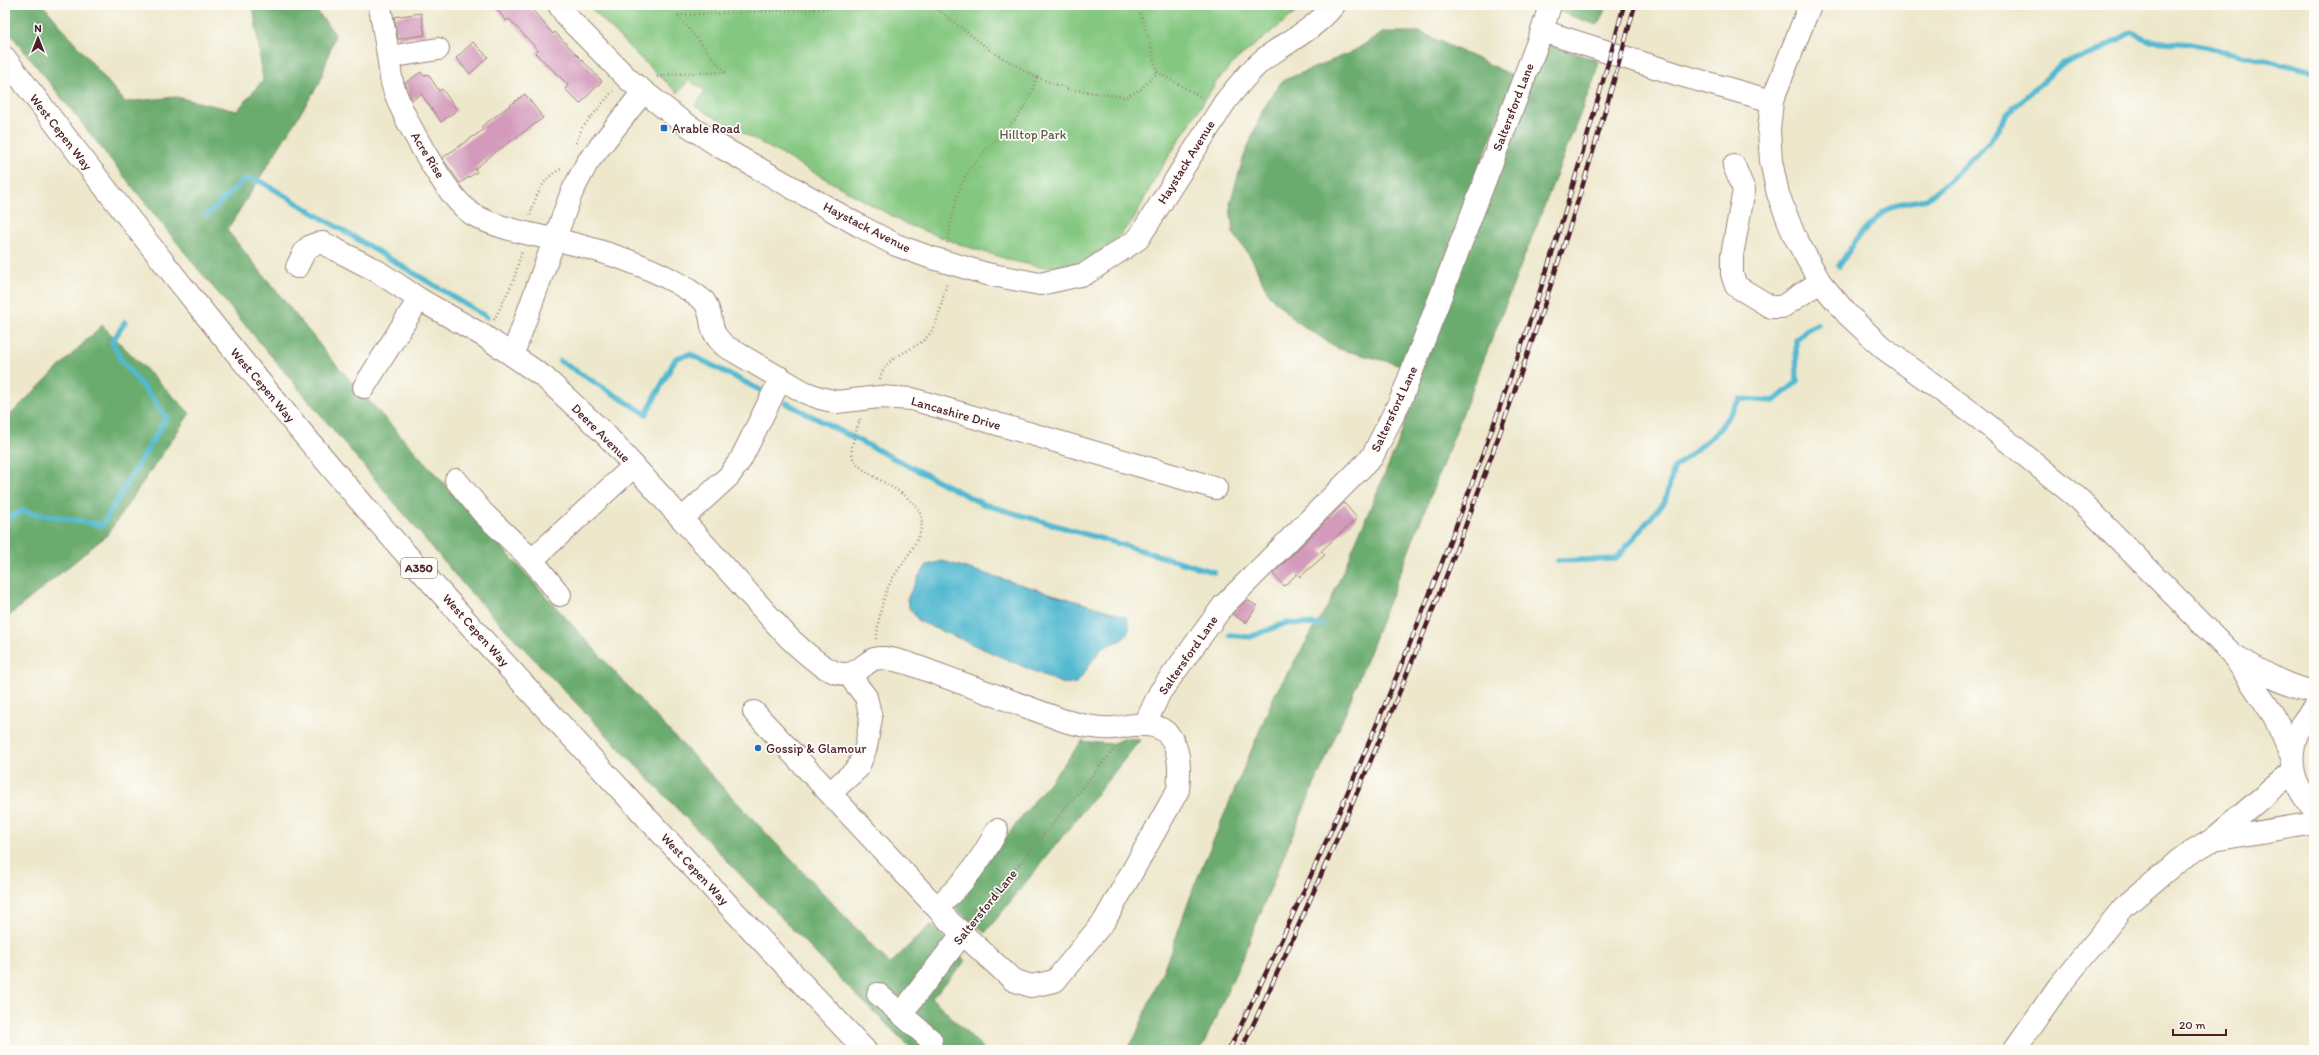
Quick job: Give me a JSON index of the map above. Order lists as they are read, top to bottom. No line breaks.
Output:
{"streets":{"main road":["Saltersford Lane","West Cepen Way","Acre Rise","Haystack Avenue","Lancashire Drive","Deere Avenue","A350"]},"crossings":[["Acre Rise","Lancashire Drive"]],"parks":["Hilltop Park"],"places":{"transit":["Arable Road"],"other":["Gossip & Glamour"]},"scale_bar":"20 m","north":"top"}
